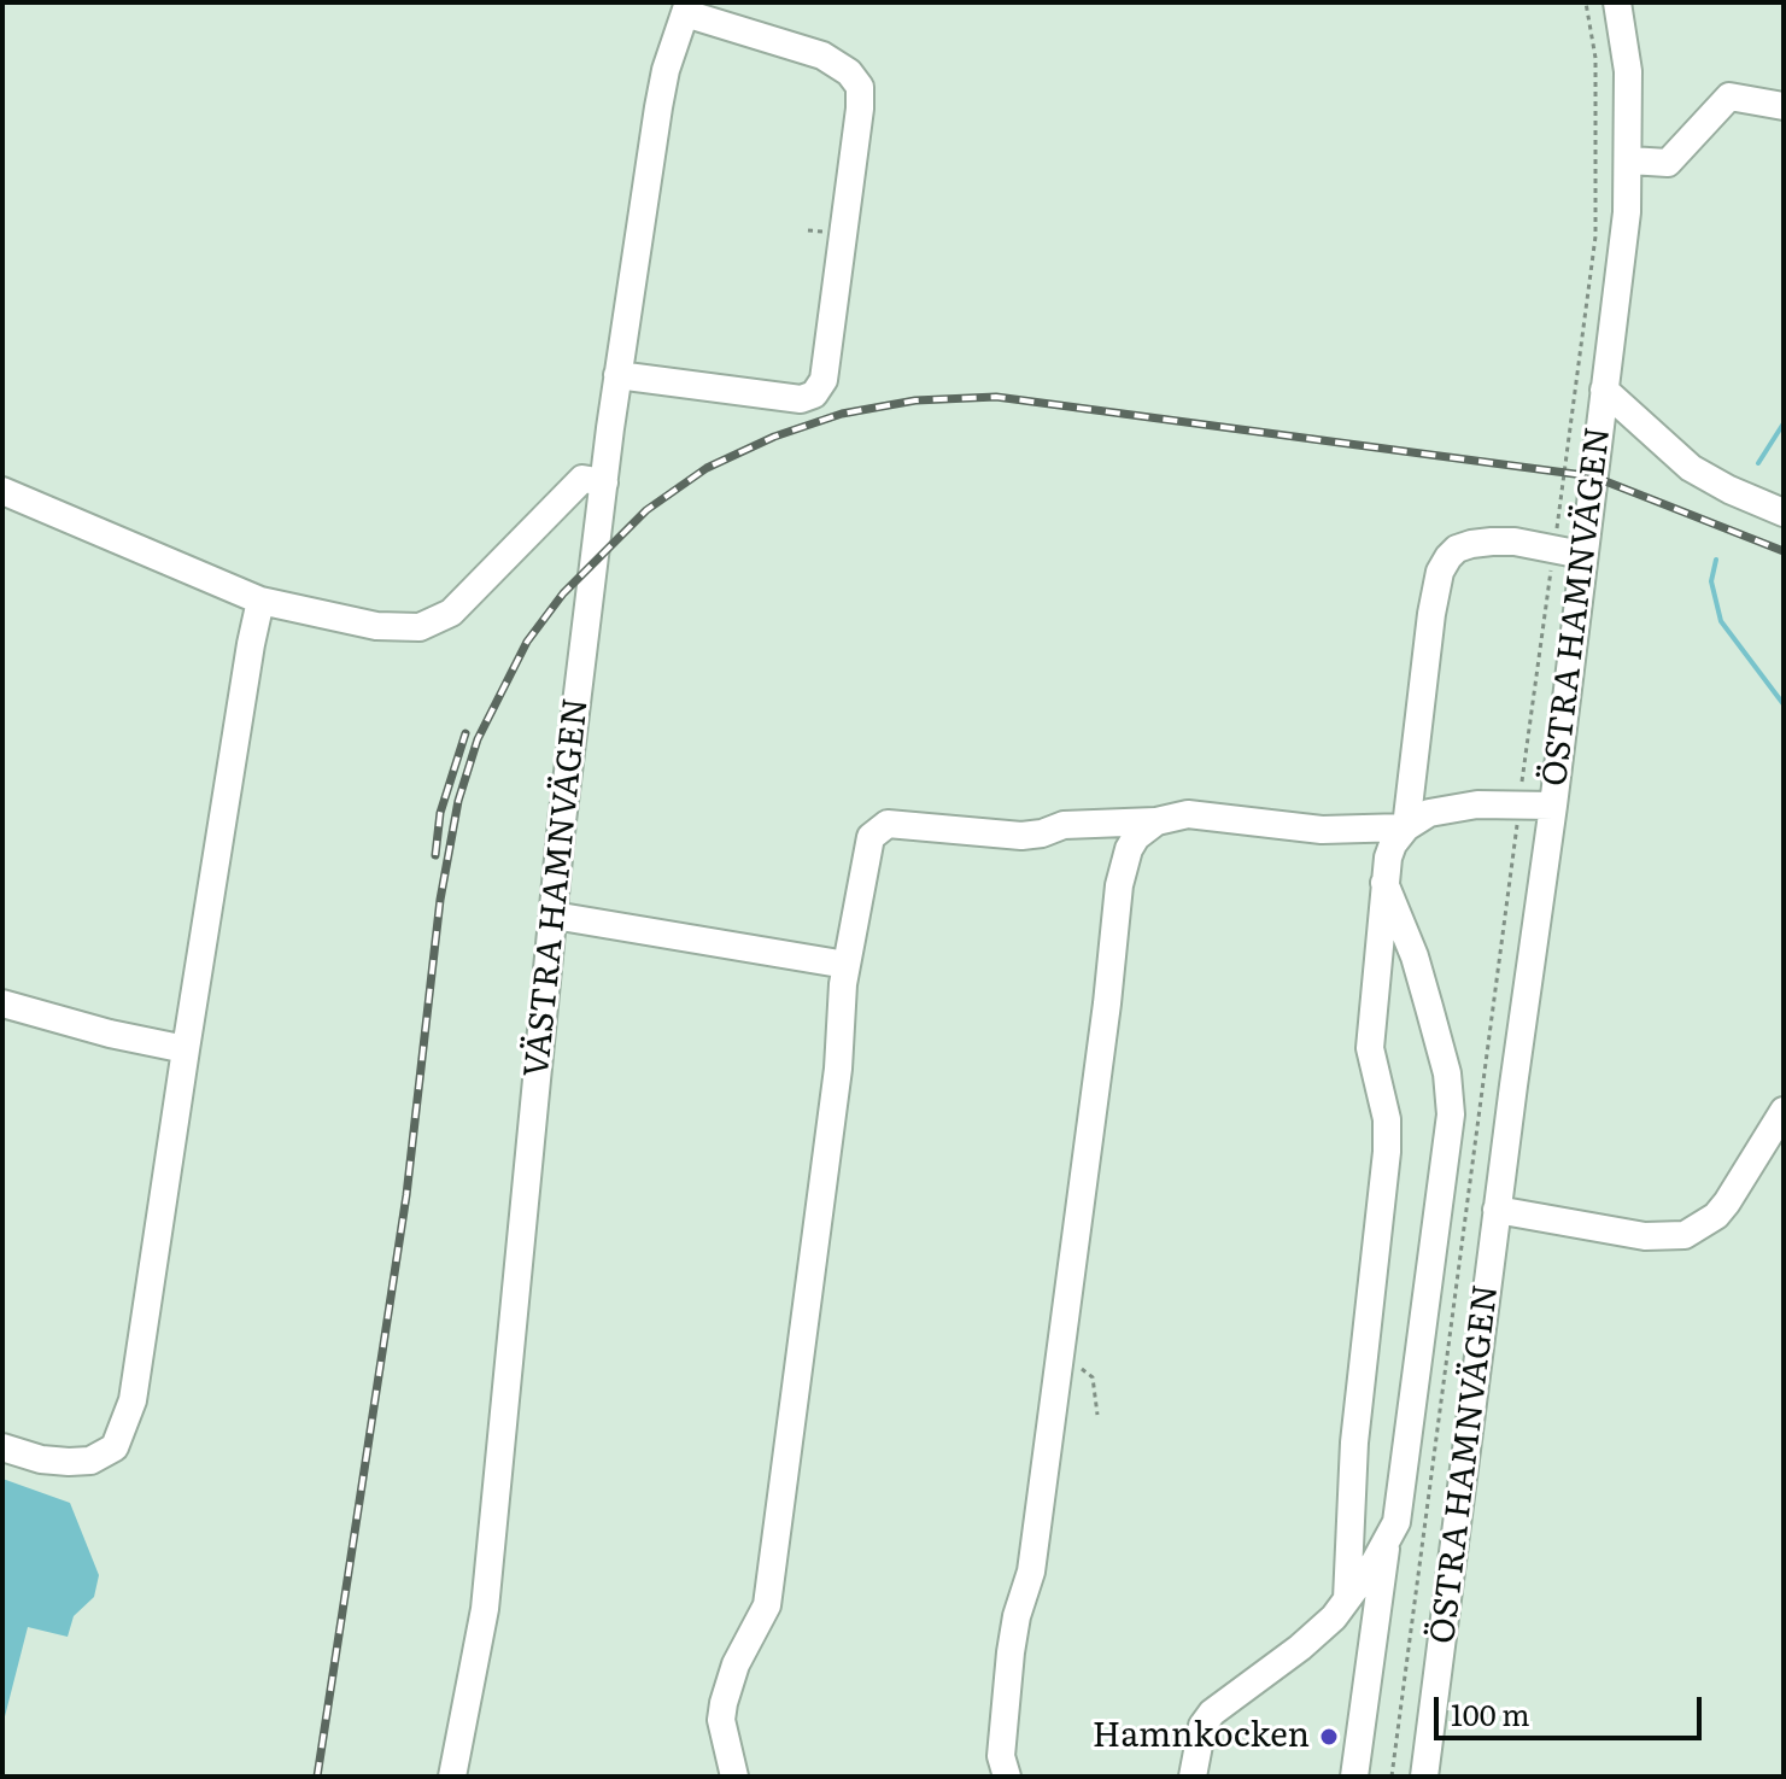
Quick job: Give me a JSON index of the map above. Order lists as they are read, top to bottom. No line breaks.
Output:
{"streets":{"street":["ÖSTRA HAMNVÄGEN","VÄSTRA HAMNVÄGEN"]},"places":["Hamnkocken"],"scale_bar":"100 m"}
